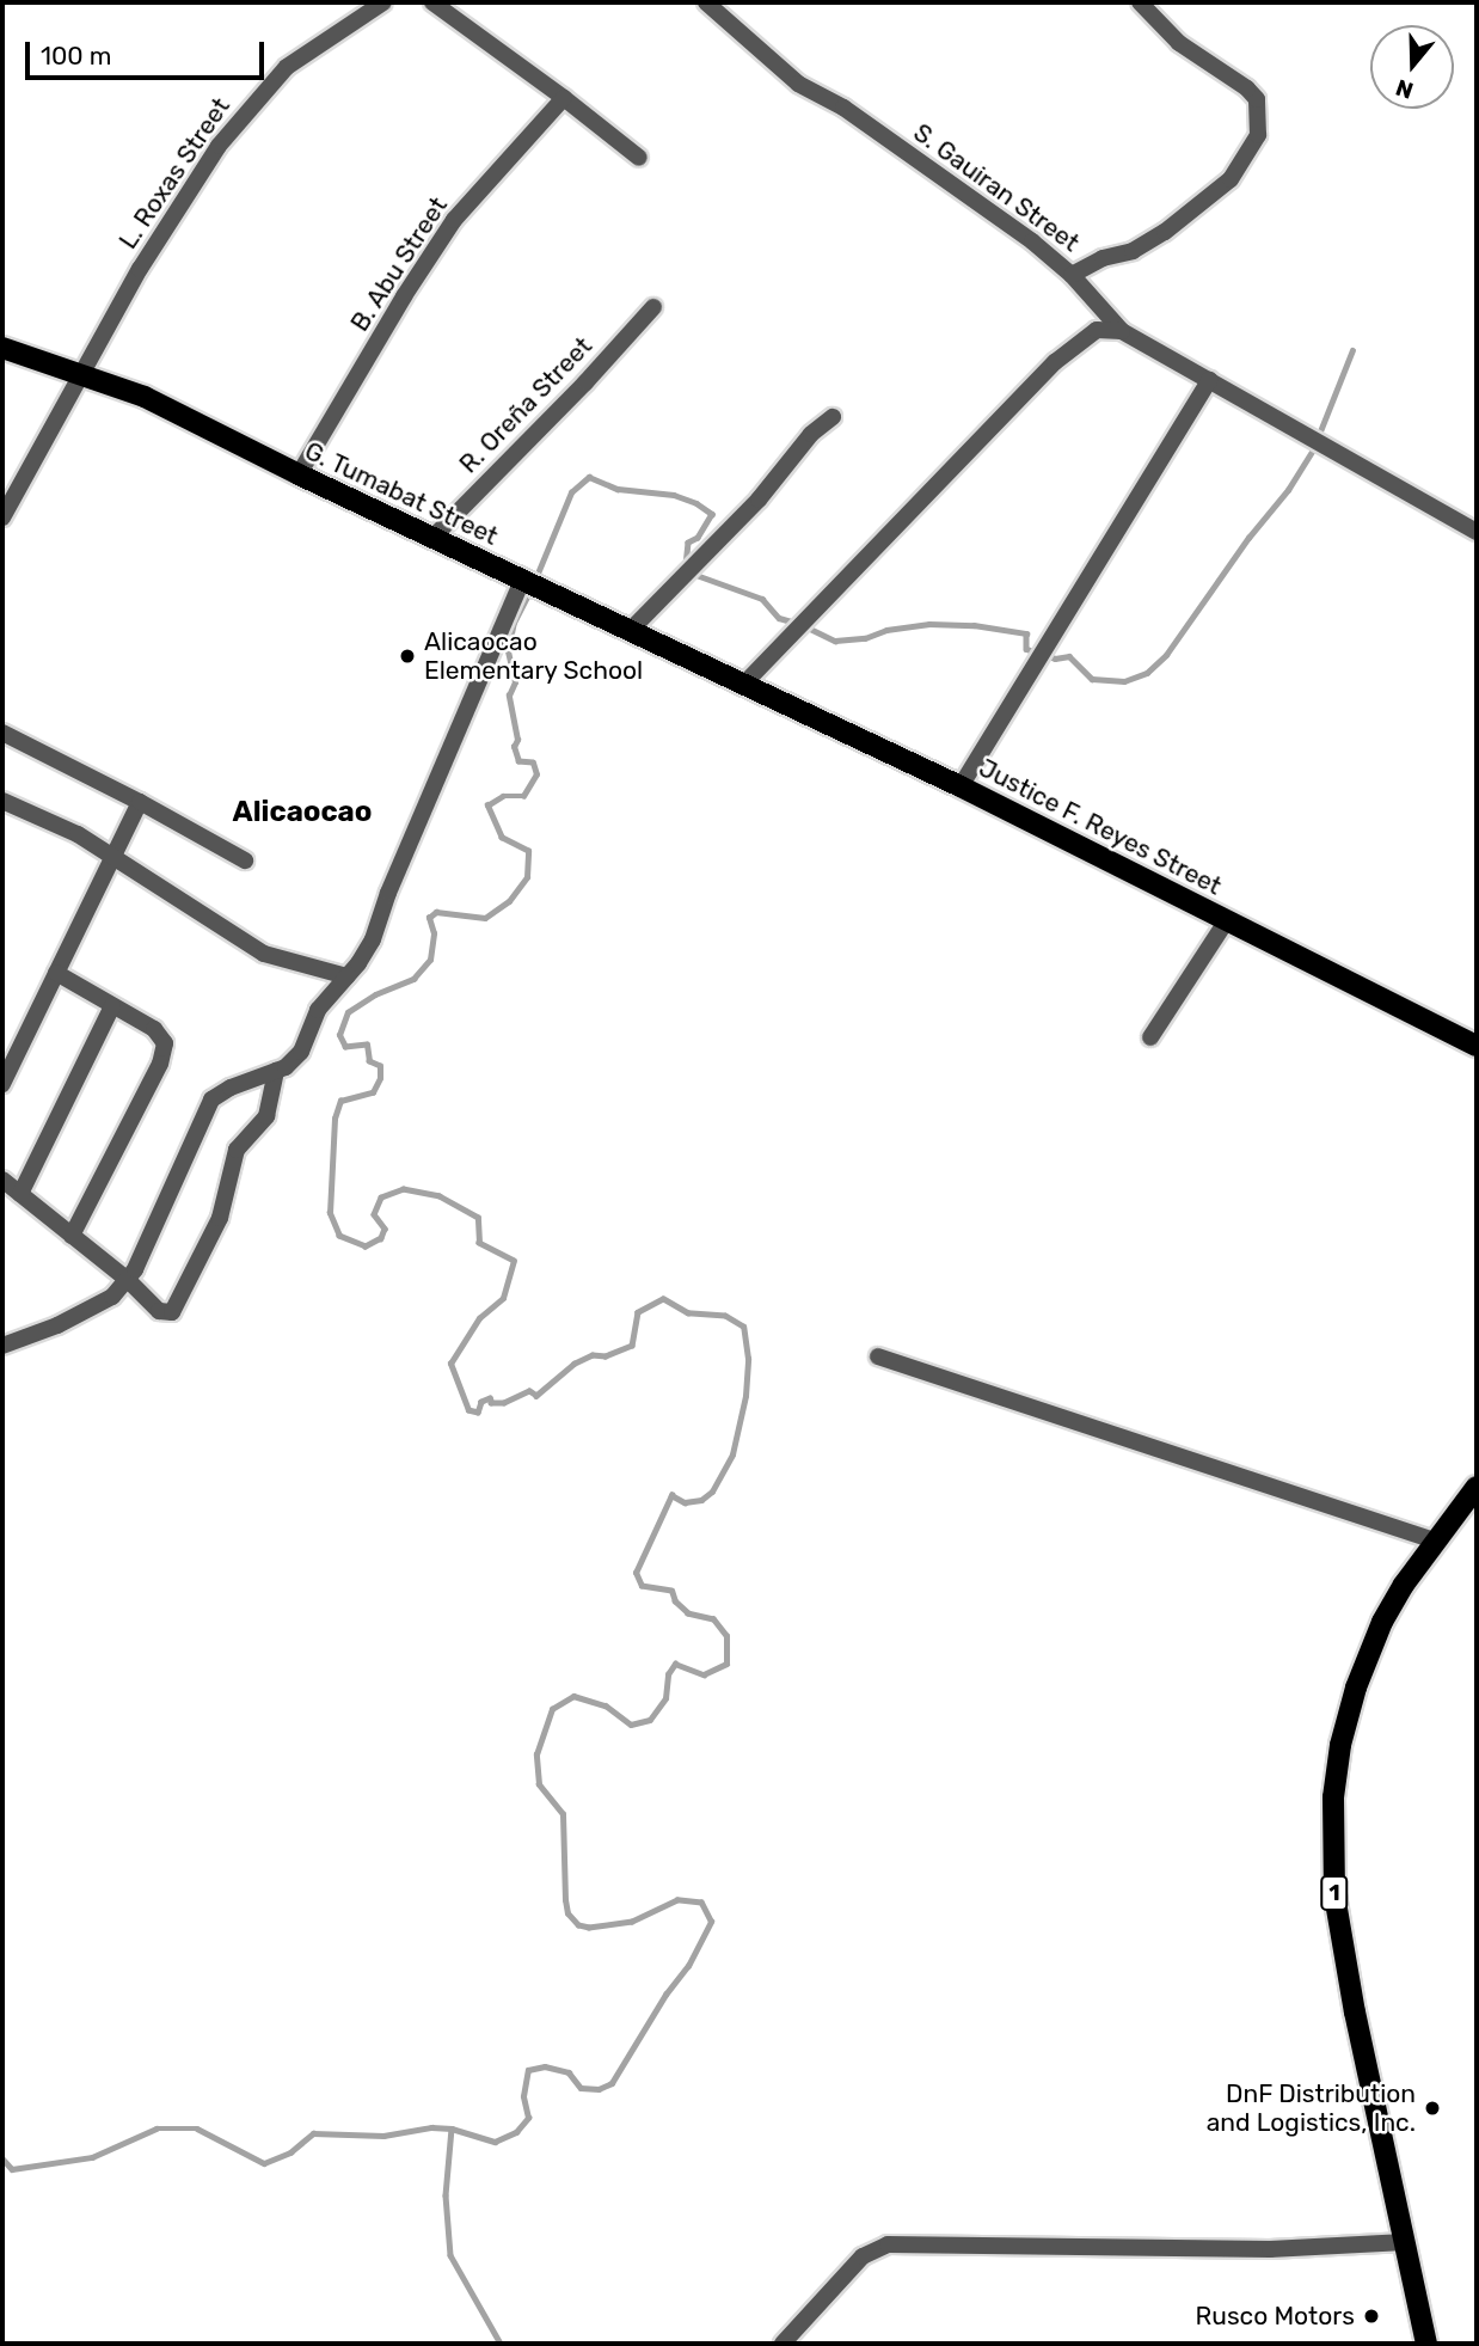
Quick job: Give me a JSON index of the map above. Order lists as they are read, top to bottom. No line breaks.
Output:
{"streets":{"main road":["G. Tumabat Street","Justice F. Reyes Street","1"],"street":["L. Roxas Street","S. Gauiran Street","B. Abu Street","R. Oreña Street"]},"crossings":[["L. Roxas Street","G. Tumabat Street"],["B. Abu Street","G. Tumabat Street"],["R. Oreña Street","G. Tumabat Street"],["G. Tumabat Street","Justice F. Reyes Street"]],"districts":["Alicaocao"],"places":["Alicaocao Elementary School","DnF Distribution and Logistics, Inc.","Rusco Motors"],"scale_bar":"100 m","north":"bottom"}
